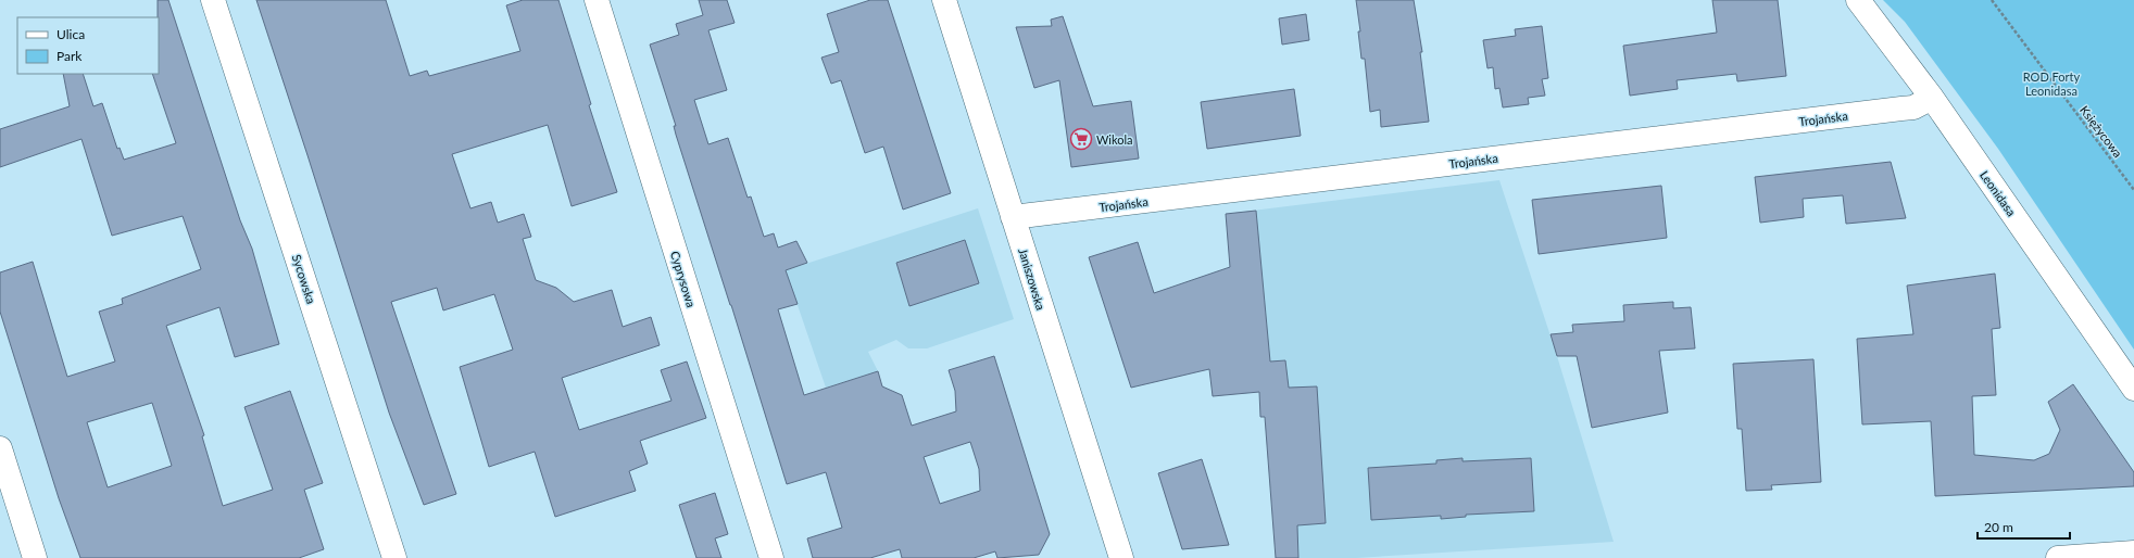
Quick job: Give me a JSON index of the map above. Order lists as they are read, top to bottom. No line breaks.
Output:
{"streets":{"street":["Trojańska","Leonidasa","Sycowska","Cyprysowa","Janiszowska"],"path":["Księżycowa"]},"crossings":[["Trojańska","Leonidasa"],["Trojańska","Janiszowska"]],"parks":["ROD Forty Leonidasa"],"places":{"supermarket":["Wikola"]},"legend":["Ulica","Park"],"scale_bar":"20 m"}
